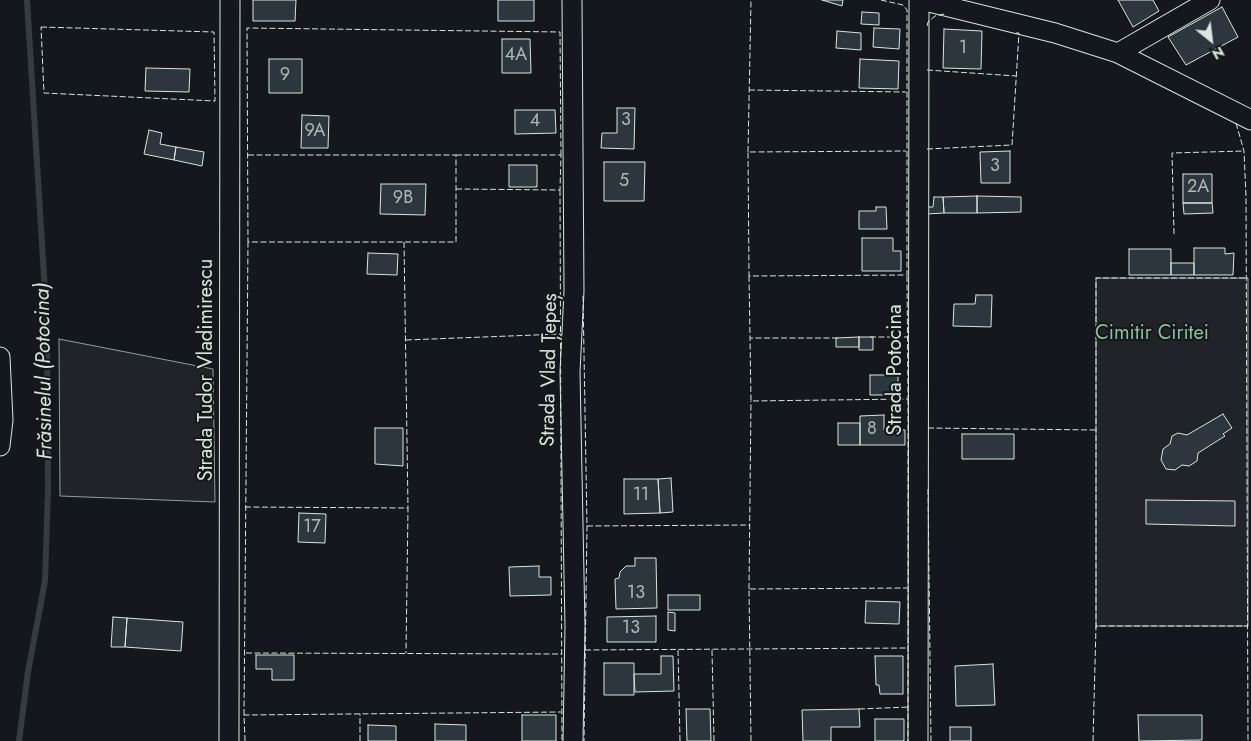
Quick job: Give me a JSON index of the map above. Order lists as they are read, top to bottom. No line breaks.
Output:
{"streets":{"street":["Strada Tudor Vladimirescu","Strada Vlad Țepeș","Strada Potocina"]},"water":["Frăsinelul (Potocina)"],"parks":["Cimitir Ciritei"],"house_numbers":["1","4A","9","3","4","9A","3","5","2A","9B","8","11","17","13","13"],"north":"bottom right"}
